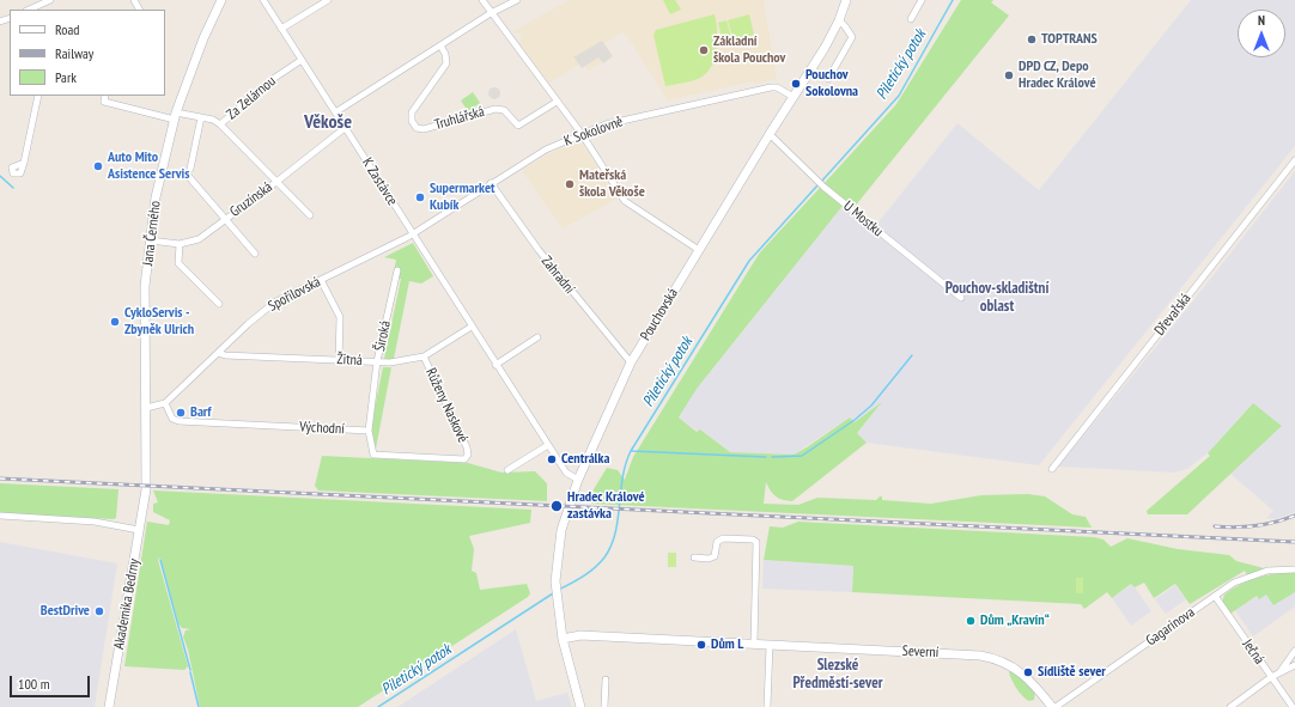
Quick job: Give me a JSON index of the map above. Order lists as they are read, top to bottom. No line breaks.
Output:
{"streets":{"street":["Za Zelárnou","Truhlářská","K Sokolovně","K Zastávce","Gruzínská","U Mostku","Jana Černého","Zahradní","Spořilovská","Pouchovská","Dřevařská","Široká","Žitná","Růženy Naskové","Východní","Akademika Bedrny","Gagarinova","Severní","Ječná"]},"crossings":[["Za Zelárnou","K Zastávce"],["Za Zelárnou","Gruzínská"],["Za Zelárnou","Jana Černého"],["K Sokolovně","K Zastávce"],["K Sokolovně","Zahradní"],["K Sokolovně","Spořilovská"],["K Sokolovně","Pouchovská"],["K Zastávce","Gruzínská"],["K Zastávce","Spořilovská"],["K Zastávce","Pouchovská"],["K Zastávce","Žitná"],["Gruzínská","Jana Černého"],["U Mostku","Pouchovská"],["Jana Černého","Spořilovská"],["Jana Černého","Akademika Bedrny"],["Zahradní","Pouchovská"],["Spořilovská","Žitná"],["Spořilovská","Východní"],["Pouchovská","Severní"],["Široká","Žitná"],["Široká","Růženy Naskové"],["Široká","Východní"],["Žitná","Růženy Naskové"],["Růženy Naskové","Východní"],["Gagarinova","Ječná"]],"districts":["Věkoše","Pouchov-skladištní oblast","Slezské Předměstí-sever"],"water":["Piletický potok"],"places":["TOPTRANS","Základní škola Pouchov","DPD CZ, Depo Hradec Králové","Pouchov Sokolovna","Auto Mito Asistence Servis","Mateřská škola Věkoše","Supermarket Kubík","CykloServis - Zbyněk Ulrich","Barf","Centrálka","Hradec Králové zastávka","BestDrive","Dům „Kravín“","Dům L","Sídliště sever"],"legend":["Road","Railway","Park"],"scale_bar":"100 m","north":"top"}
